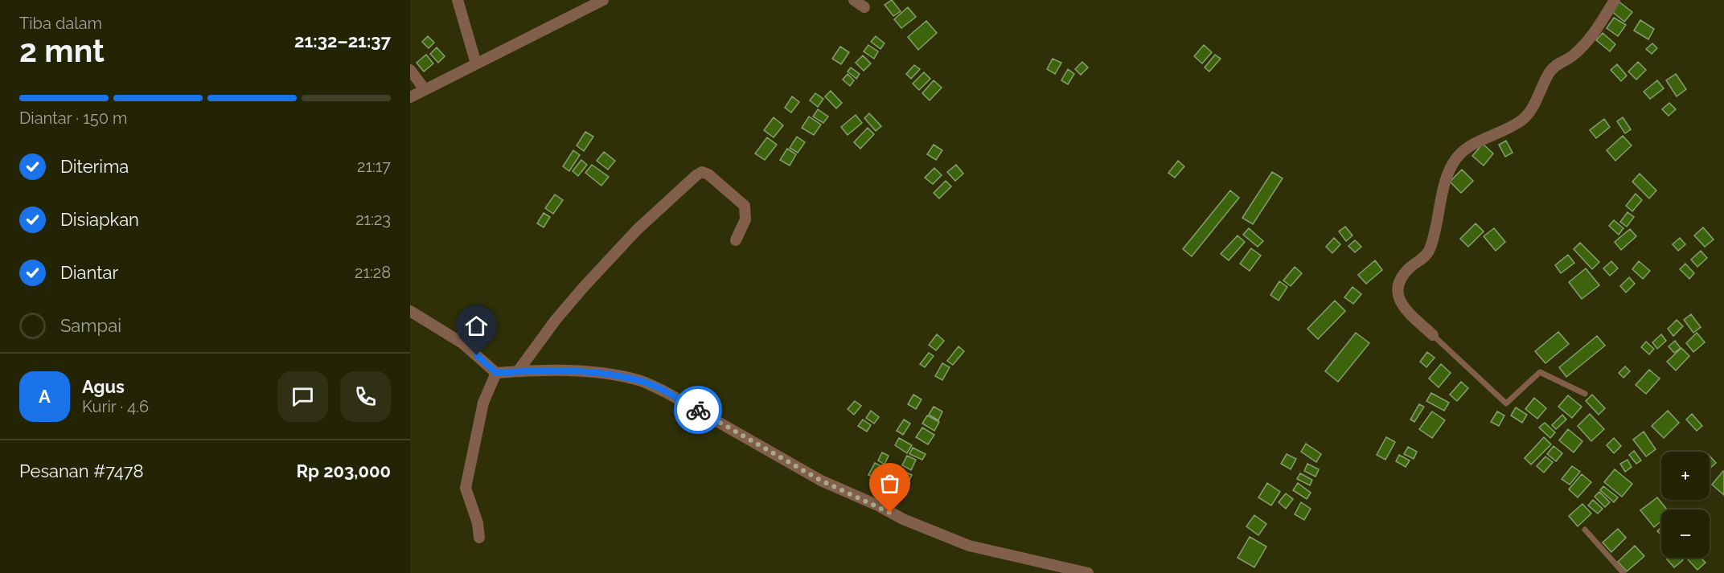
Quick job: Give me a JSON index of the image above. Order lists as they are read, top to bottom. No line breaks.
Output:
{"page":{"heading":["2 mnt","Tiba dalam","21:32–21:37"],"panel":["Agus","Kurir · 4.6","Pesanan #7478","Rp 203,000"],"bar":"Diantar · 150 m","list":[["Diterima","21:17"],["Disiapkan","21:23"],["Diantar","21:28"],"Sampai"],"round":"A","map_buttons":["+","−"]}}
